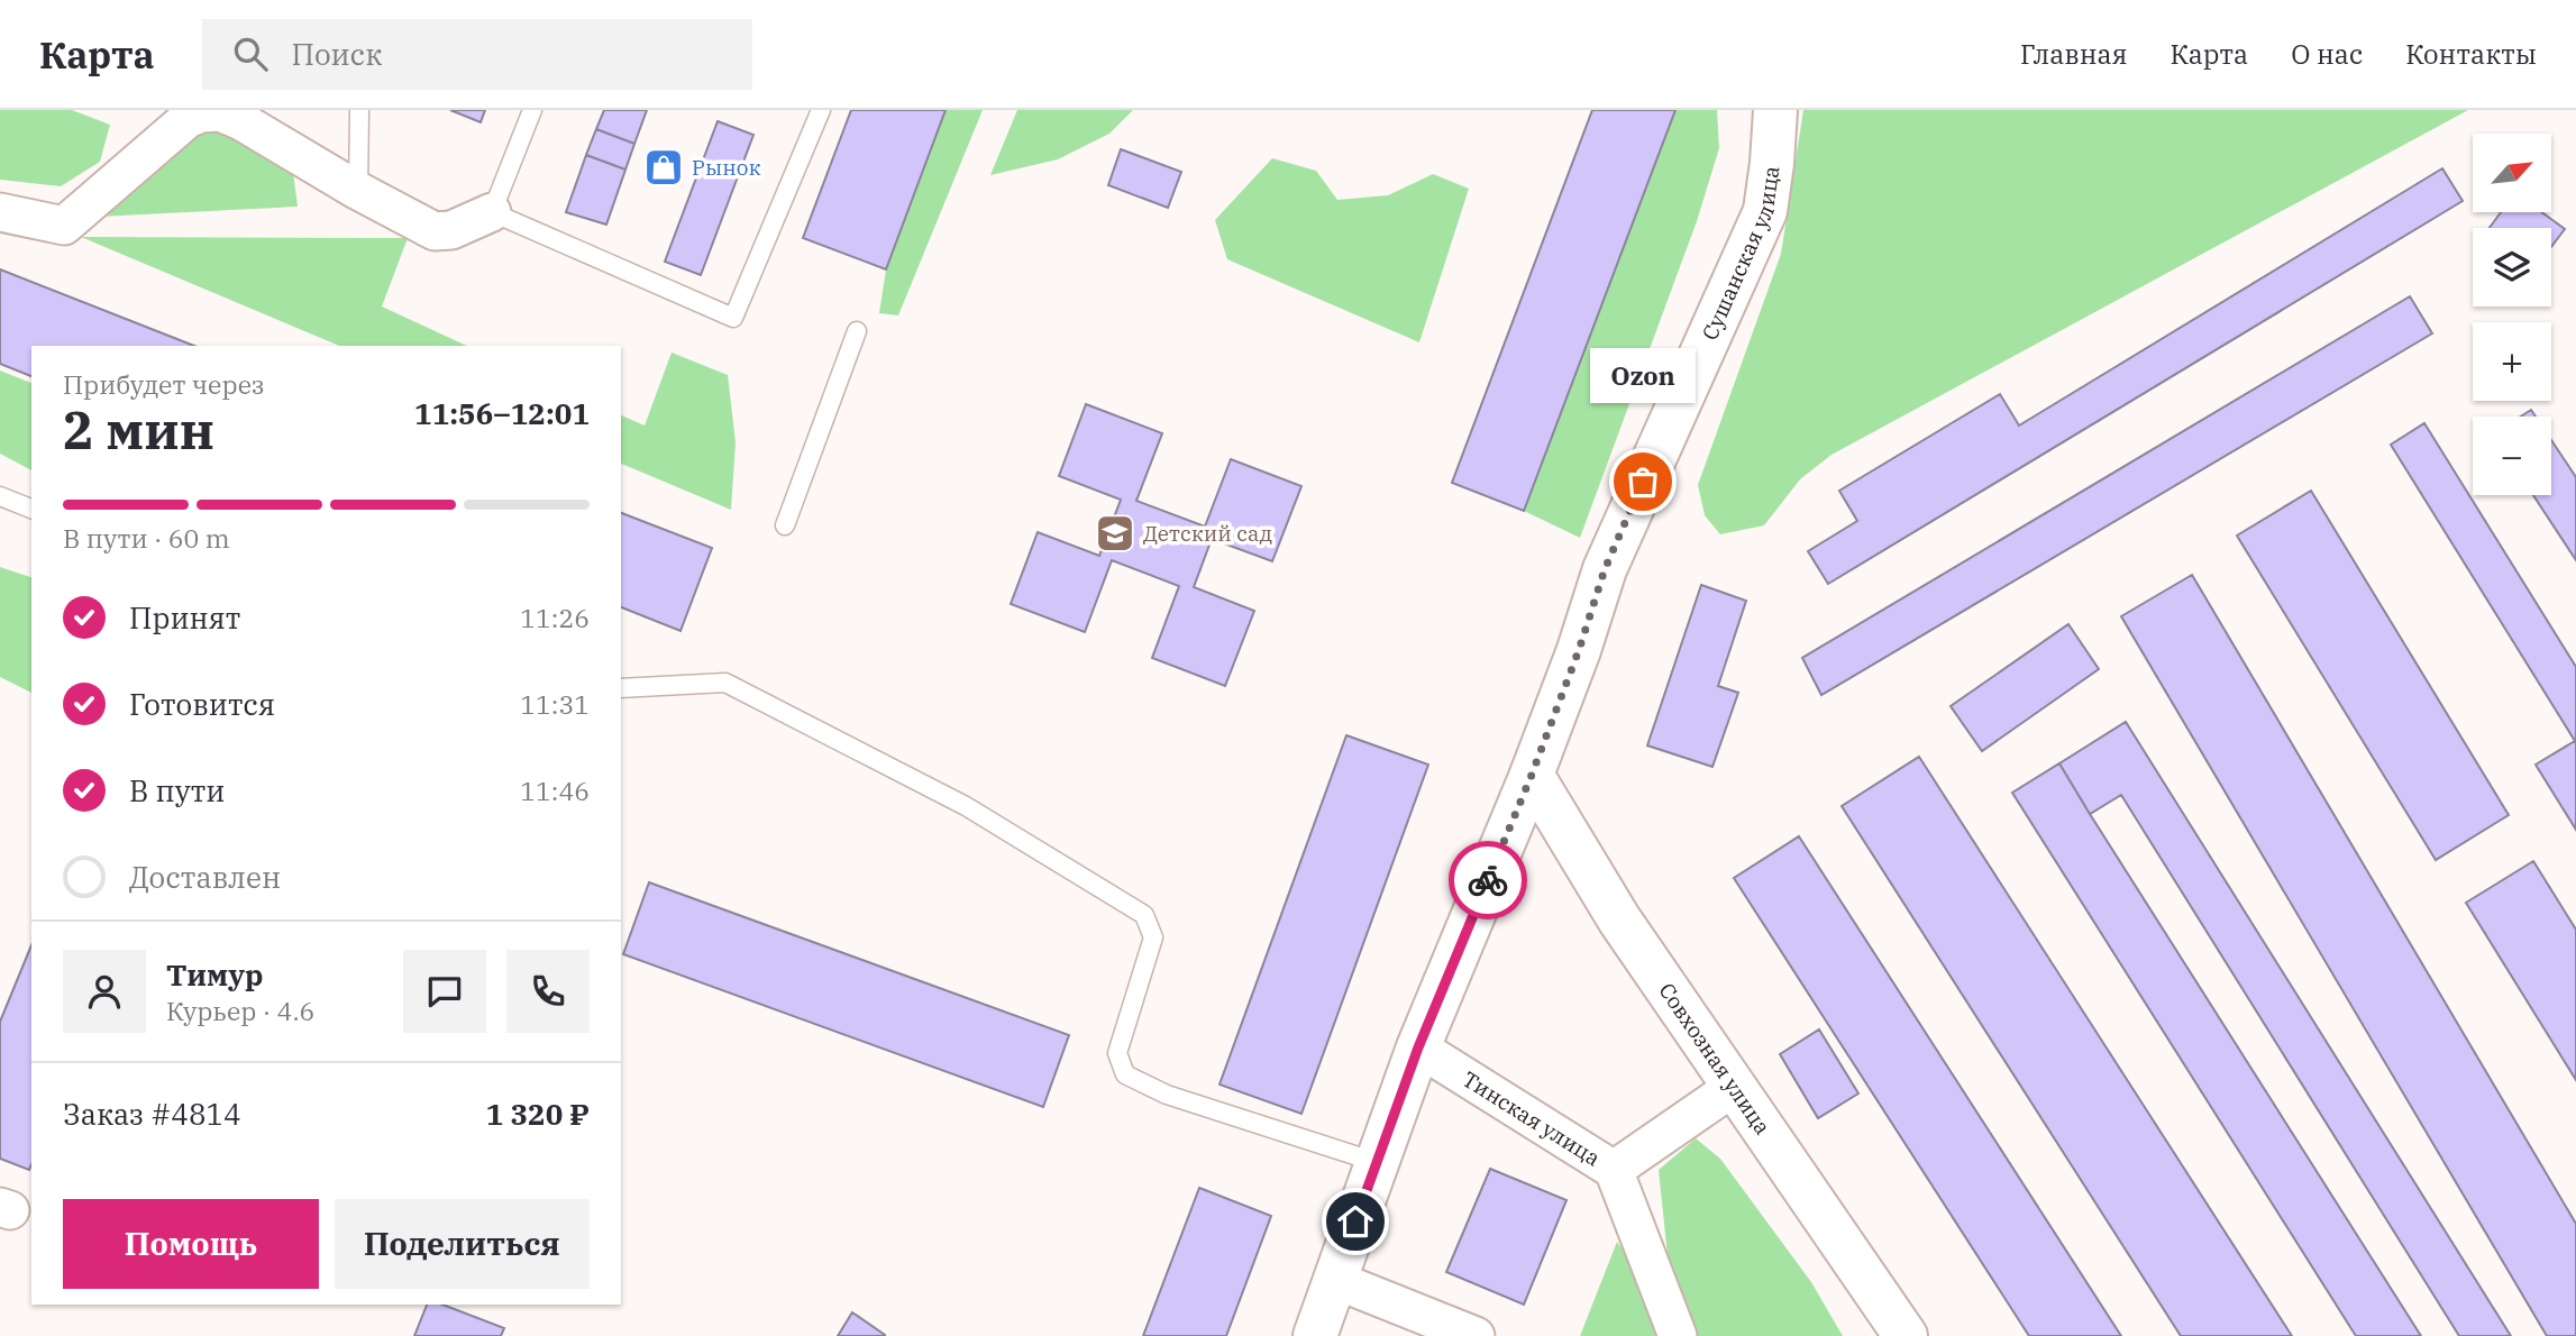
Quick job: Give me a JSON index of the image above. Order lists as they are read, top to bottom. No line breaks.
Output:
{"streets":{"main road":["Сушанская улица","Совхозная улица"],"street":["Тинская улица"]},"crossings":[["Сушанская улица","Совхозная улица"],["Сушанская улица","Тинская улица"]],"places":{"shop":["Рынок"],"other":["Ozon"],"school or university":["Детский сад"]},"north":"top right","page":{"header":"Карта","search":"Поиск","nav":["Главная","Карта","О нас","Контакты"],"map_buttons":["+","−"],"heading":["2 мин","Прибудет через","11:56–12:01"],"panel":["Тимур","Курьер · 4.6","Заказ #4814","1 320 ₽"],"bubble":"Ozon","bar":"В пути · 60 m","list":[["Принят","11:26"],["Готовится","11:31"],["В пути","11:46"],"Доставлен"],"buttons":["Помощь","Поделиться"]}}
